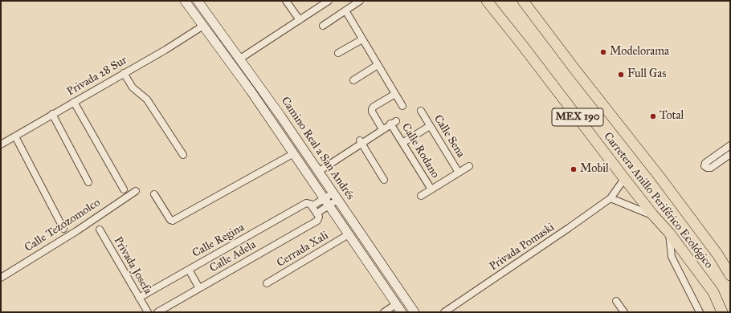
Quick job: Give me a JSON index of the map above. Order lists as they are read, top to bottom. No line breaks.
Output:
{"streets":{"highway":["MEX 190","Carretera Anillo Periférico Ecológico"],"main road":["Camino Real a San Andrés"],"street":["Privada 28 Sur","Calle Sena","Calle Rodano","Calle Tezozomolco","Calle Regina","Privada Pomaski","Cerrada Xali","Calle Adela","Privada Josefa"]},"crossings":[["Privada 28 Sur","Camino Real a San Andrés"],["Camino Real a San Andrés","Calle Regina"],["Camino Real a San Andrés","Cerrada Xali"],["Camino Real a San Andrés","Calle Adela"],["Carretera Anillo Periférico Ecológico","Privada Pomaski"],["Calle Regina","Calle Adela"],["Calle Regina","Privada Josefa"]],"places":["Modelorama","Full Gas","Total","Mobil"]}
